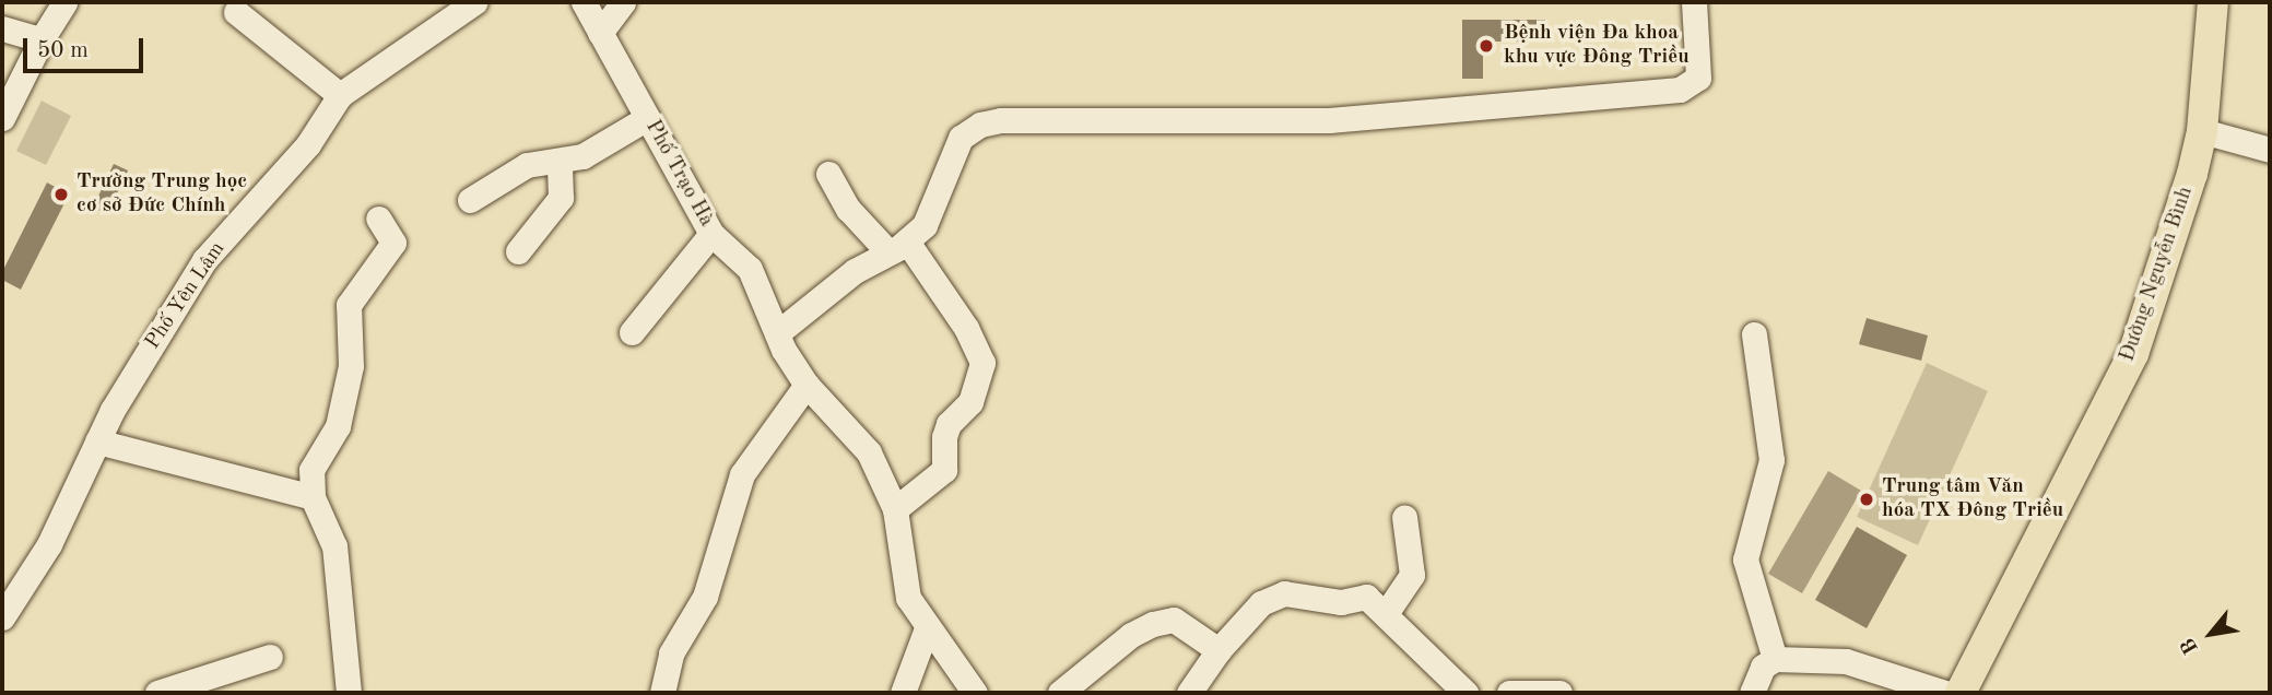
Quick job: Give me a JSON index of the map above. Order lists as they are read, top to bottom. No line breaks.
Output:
{"streets":{"main road":["Đường Nguyễn Bình"],"street":["Phố Trạo Hà","Phố Yên Lâm"]},"places":["Bệnh viện Đa khoa khu vực Đông Triều","Trường Trung học cơ sở Đức Chính","Trung tâm Văn hóa TX Đông Triều"],"scale_bar":"50 m","north":"bottom left"}
